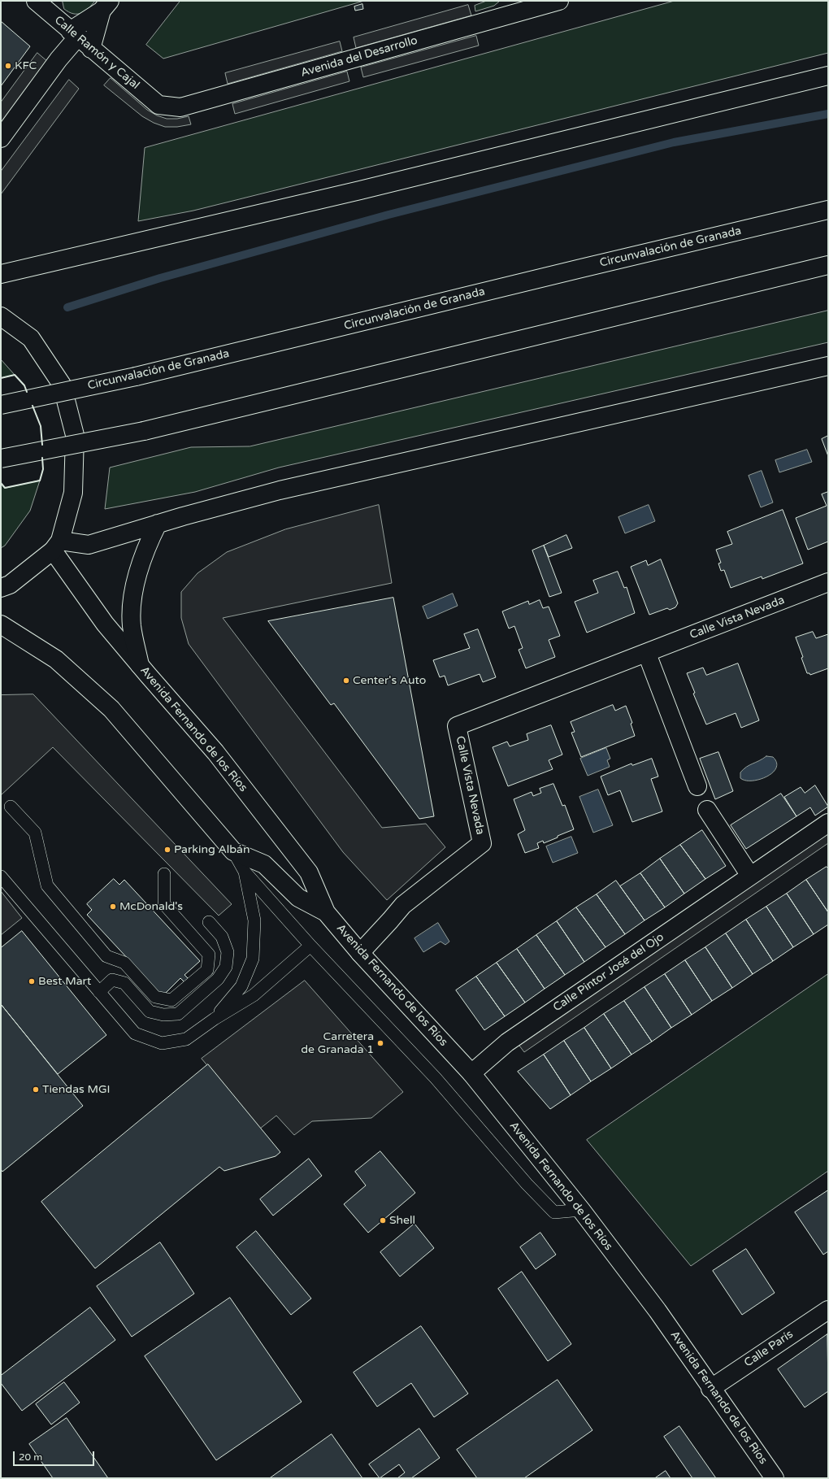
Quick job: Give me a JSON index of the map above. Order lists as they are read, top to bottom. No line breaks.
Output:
{"streets":{"main road":["Calle Ramón y Cajal","Avenida del Desarrollo","Circunvalación de Granada","Calle Vista Nevada","Avenida Fernando de los Ríos","Calle Pintor José del Ojo","Calle París"]},"crossings":[["Calle Ramón y Cajal","Avenida del Desarrollo"],["Calle Vista Nevada","Avenida Fernando de los Ríos"],["Avenida Fernando de los Ríos","Calle Pintor José del Ojo"],["Avenida Fernando de los Ríos","Calle París"]],"places":["KFC","Center's Auto","Parking Albán","McDonald's","Best Mart","Carretera de Granada 1","Tiendas MGI","Shell"],"scale_bar":"20 m"}
